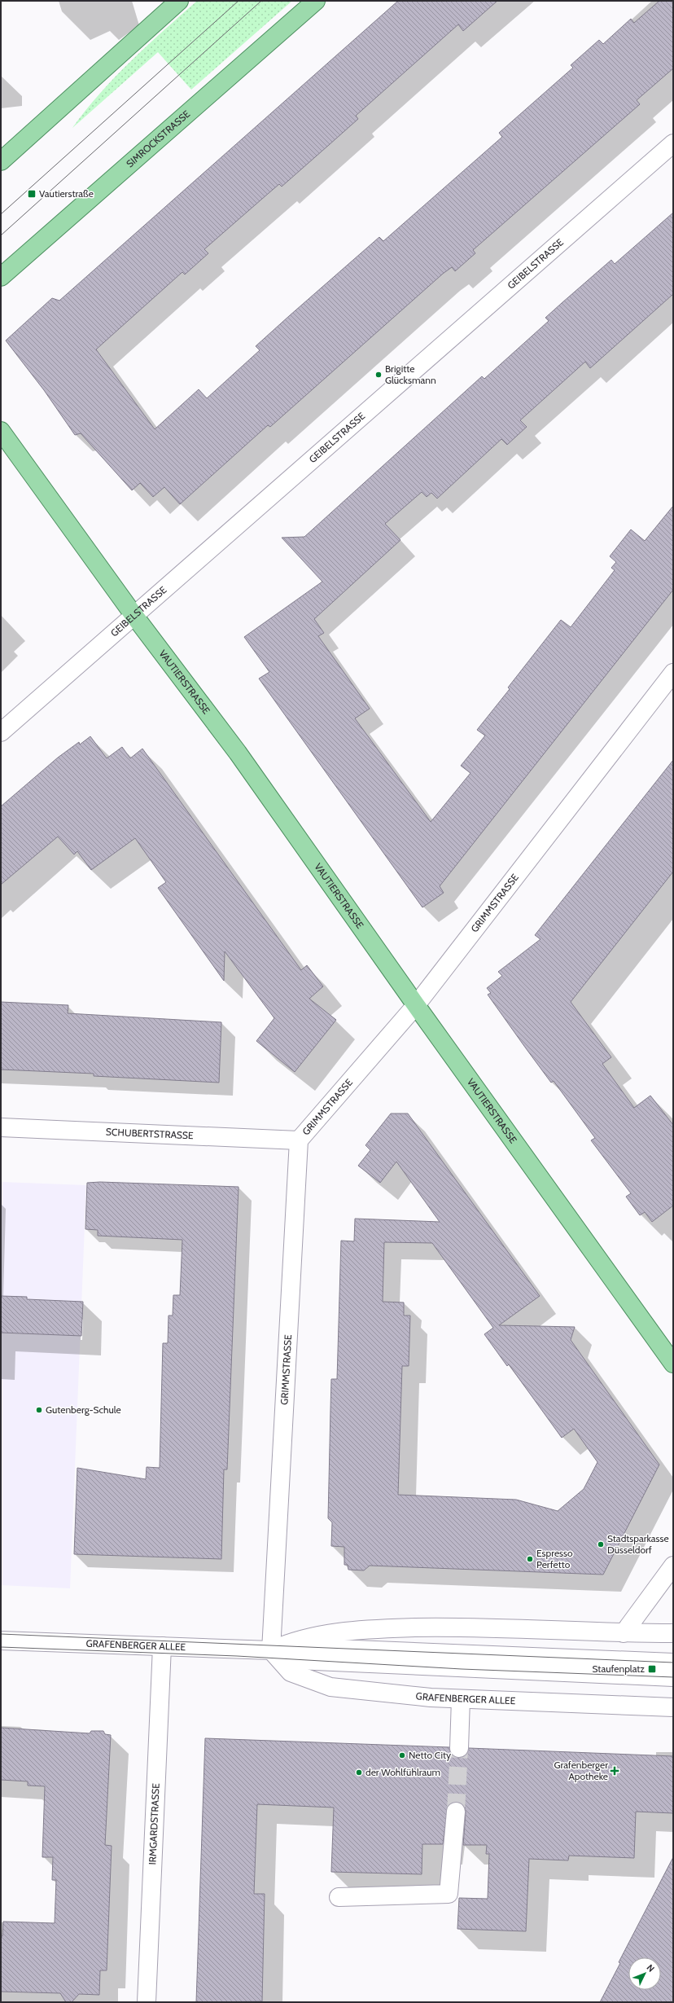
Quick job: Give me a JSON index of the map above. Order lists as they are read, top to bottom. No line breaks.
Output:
{"streets":{"main road":["SIMROCKSTRASSE","VAUTIERSTRASSE"],"street":["GEIBELSTRASSE","GRIMMSTRASSE","SCHUBERTSTRASSE","GRAFENBERGER ALLEE","IRMGARDSTRASSE"]},"crossings":[["GEIBELSTRASSE","VAUTIERSTRASSE"],["VAUTIERSTRASSE","GRIMMSTRASSE"],["GRIMMSTRASSE","SCHUBERTSTRASSE"],["GRIMMSTRASSE","GRAFENBERGER ALLEE"],["GRAFENBERGER ALLEE","IRMGARDSTRASSE"]],"places":{"transit":["Vautierstraße","Staufenplatz"],"other":["Brigitte Glücksmann","Gutenberg-Schule","Stadtsparkasse Düsseldorf","Espresso Perfetto","Netto City","der Wohlfühlraum"],"health":["Grafenberger Apotheke"]},"north":"top right"}
